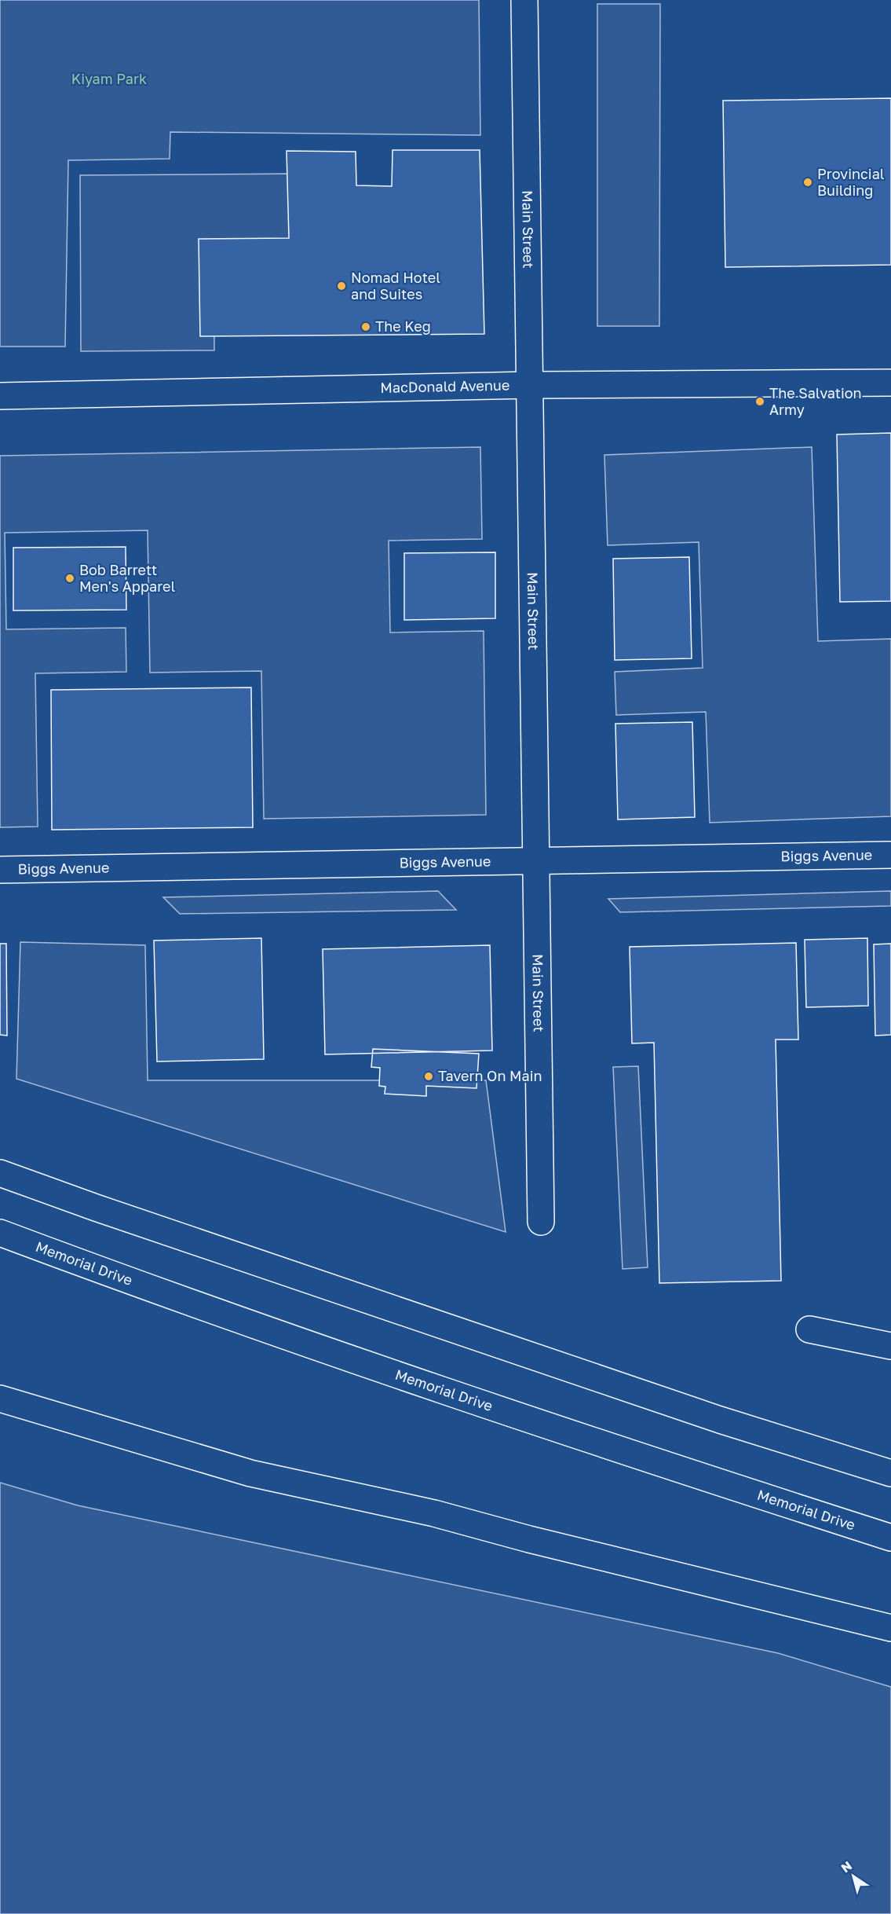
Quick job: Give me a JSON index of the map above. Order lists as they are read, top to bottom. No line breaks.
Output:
{"streets":{"main road":["Main Street","MacDonald Avenue","Biggs Avenue","Memorial Drive"]},"crossings":[["Main Street","MacDonald Avenue"],["Main Street","Biggs Avenue"]],"parks":["Kiyam Park"],"places":["Provincial Building","Nomad Hotel and Suites","The Keg","The Salvation Army","Bob Barrett Men's Apparel","Tavern On Main"],"north":"top left"}
